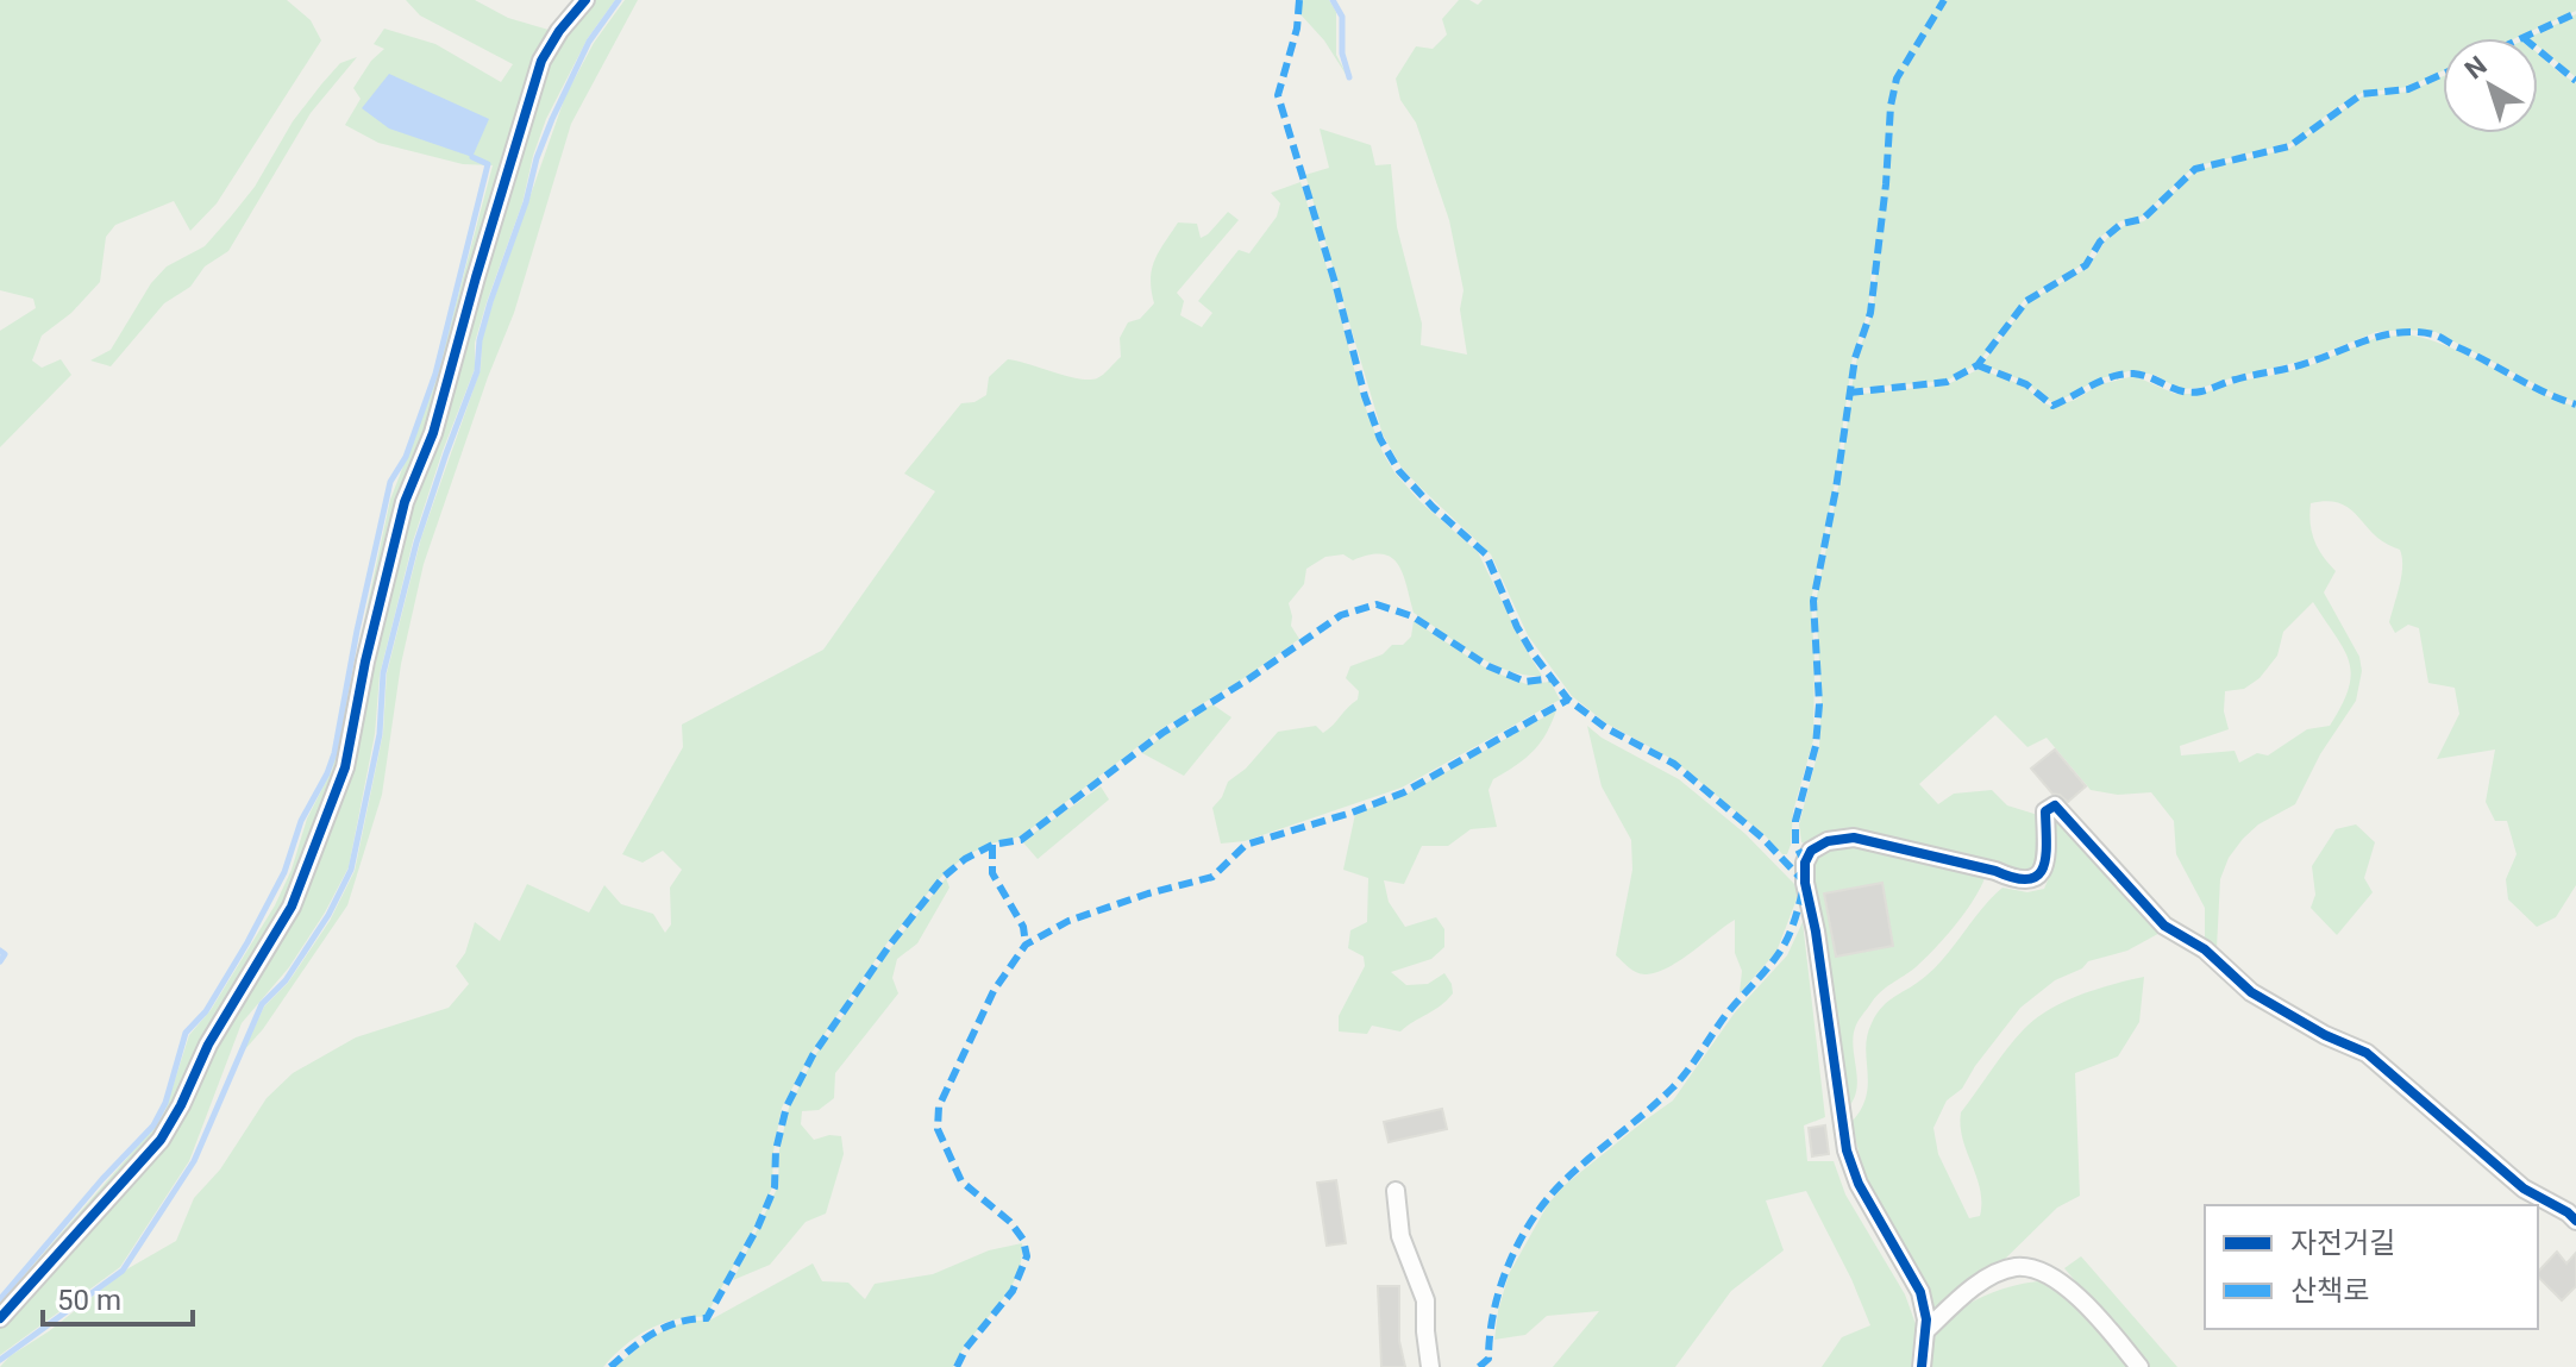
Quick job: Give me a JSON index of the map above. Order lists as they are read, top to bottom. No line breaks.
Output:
{"legend":["자전거길","산책로"],"scale_bar":"50 m","north":"top left"}
